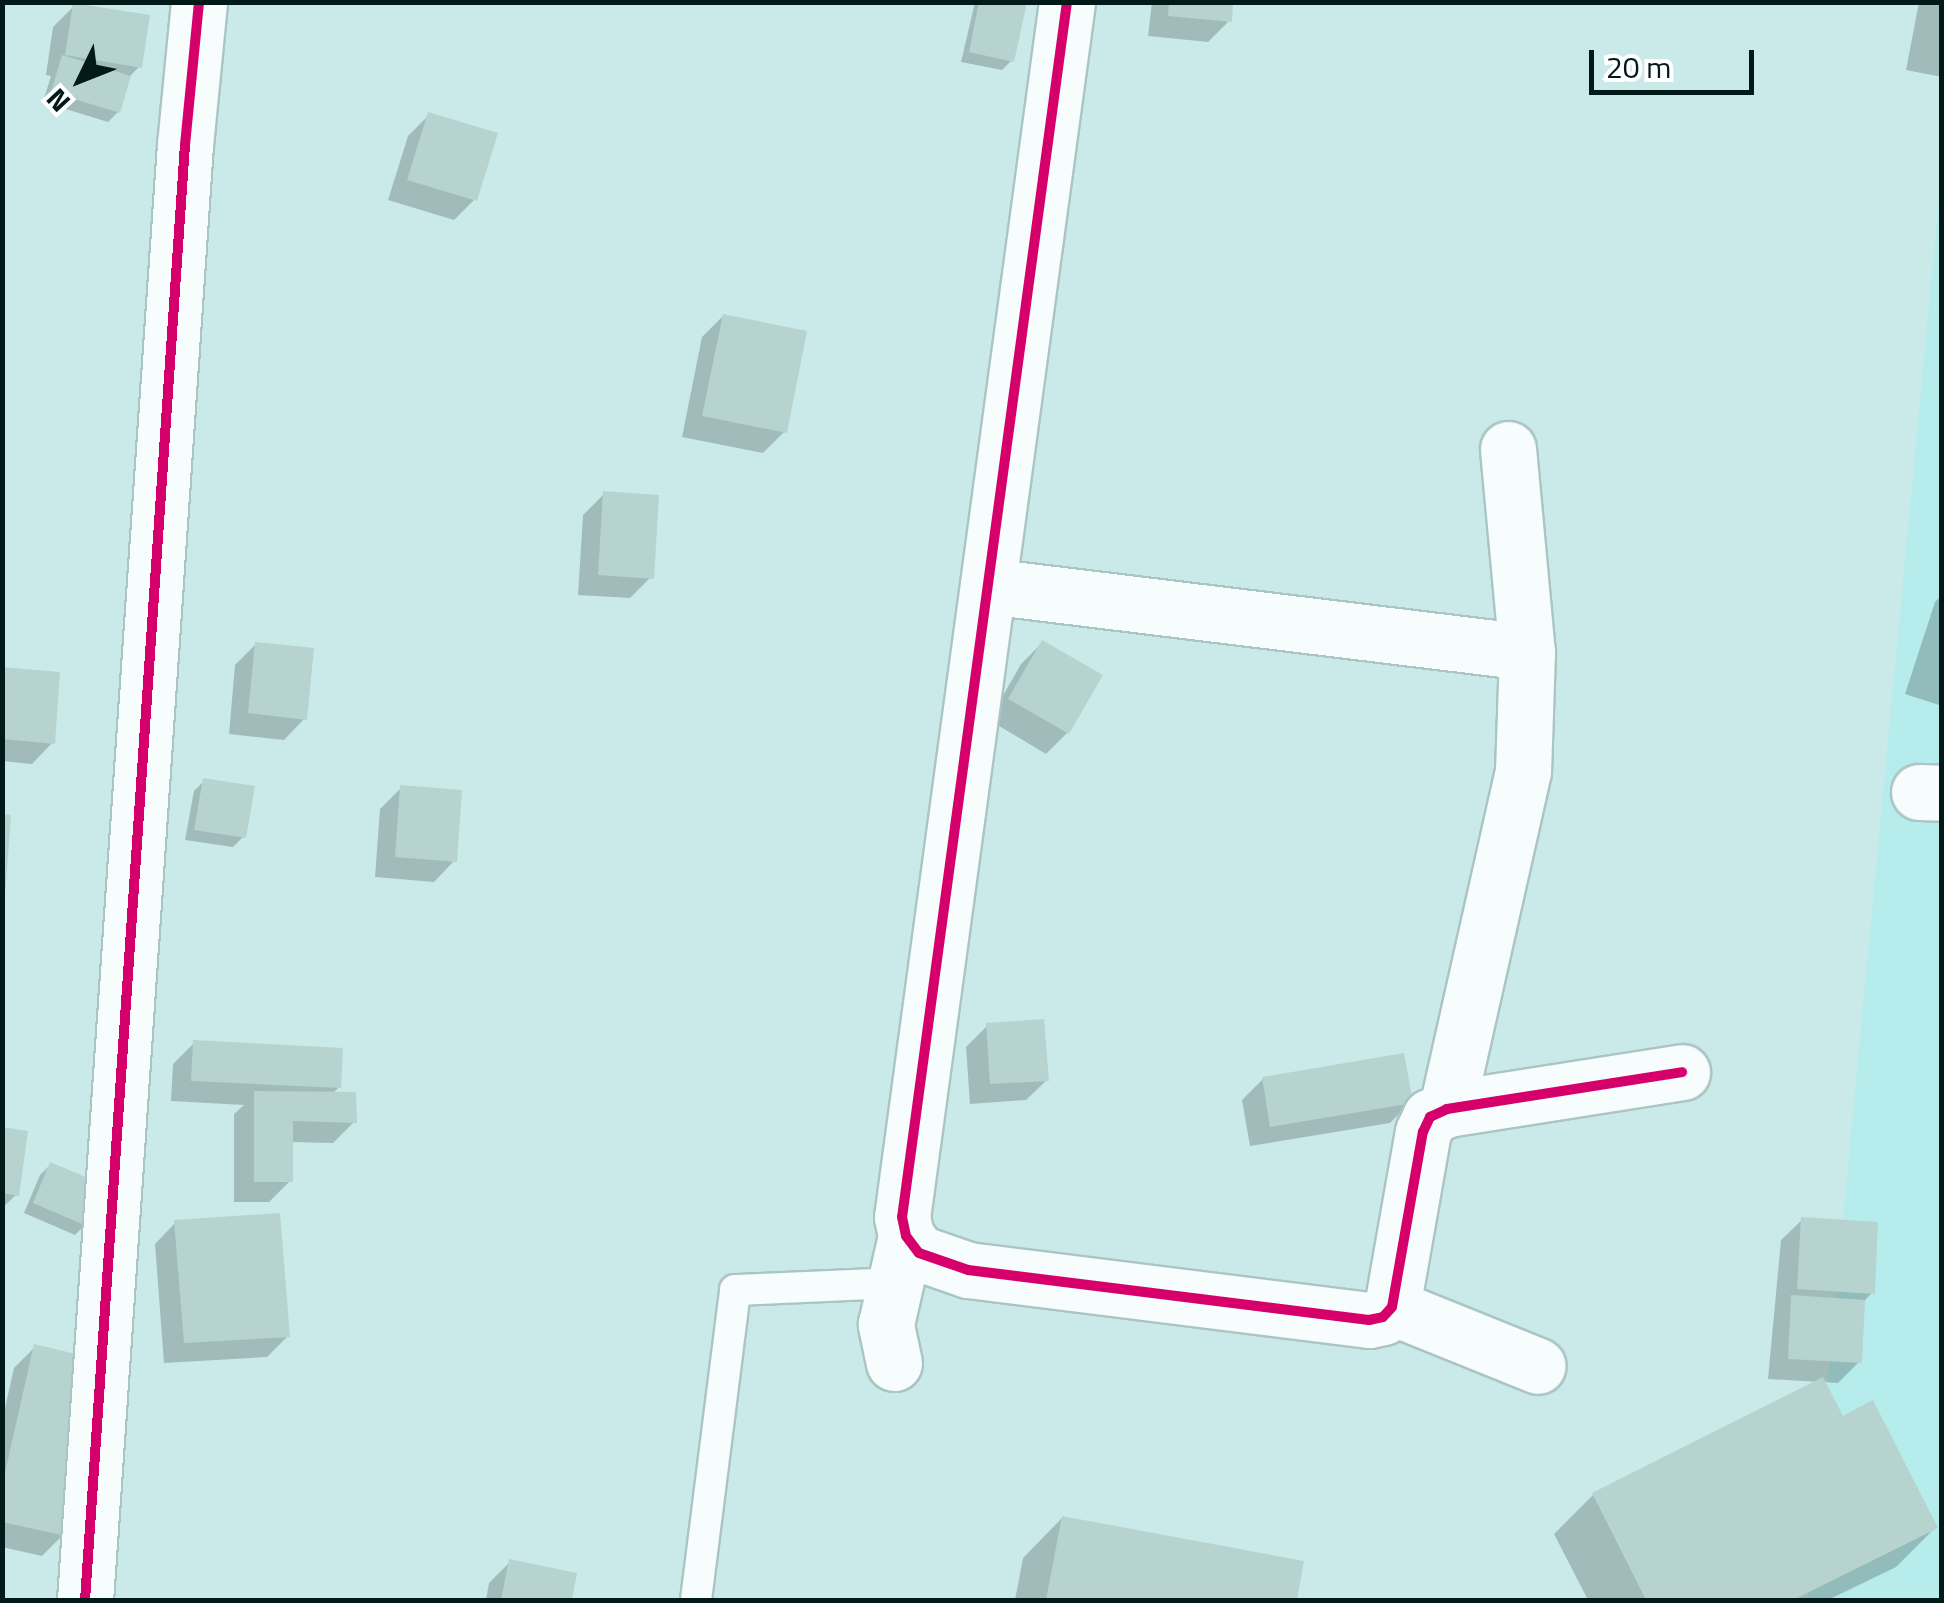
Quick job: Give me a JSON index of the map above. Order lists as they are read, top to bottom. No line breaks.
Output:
{"scale_bar":"20 m","north":"bottom left"}
